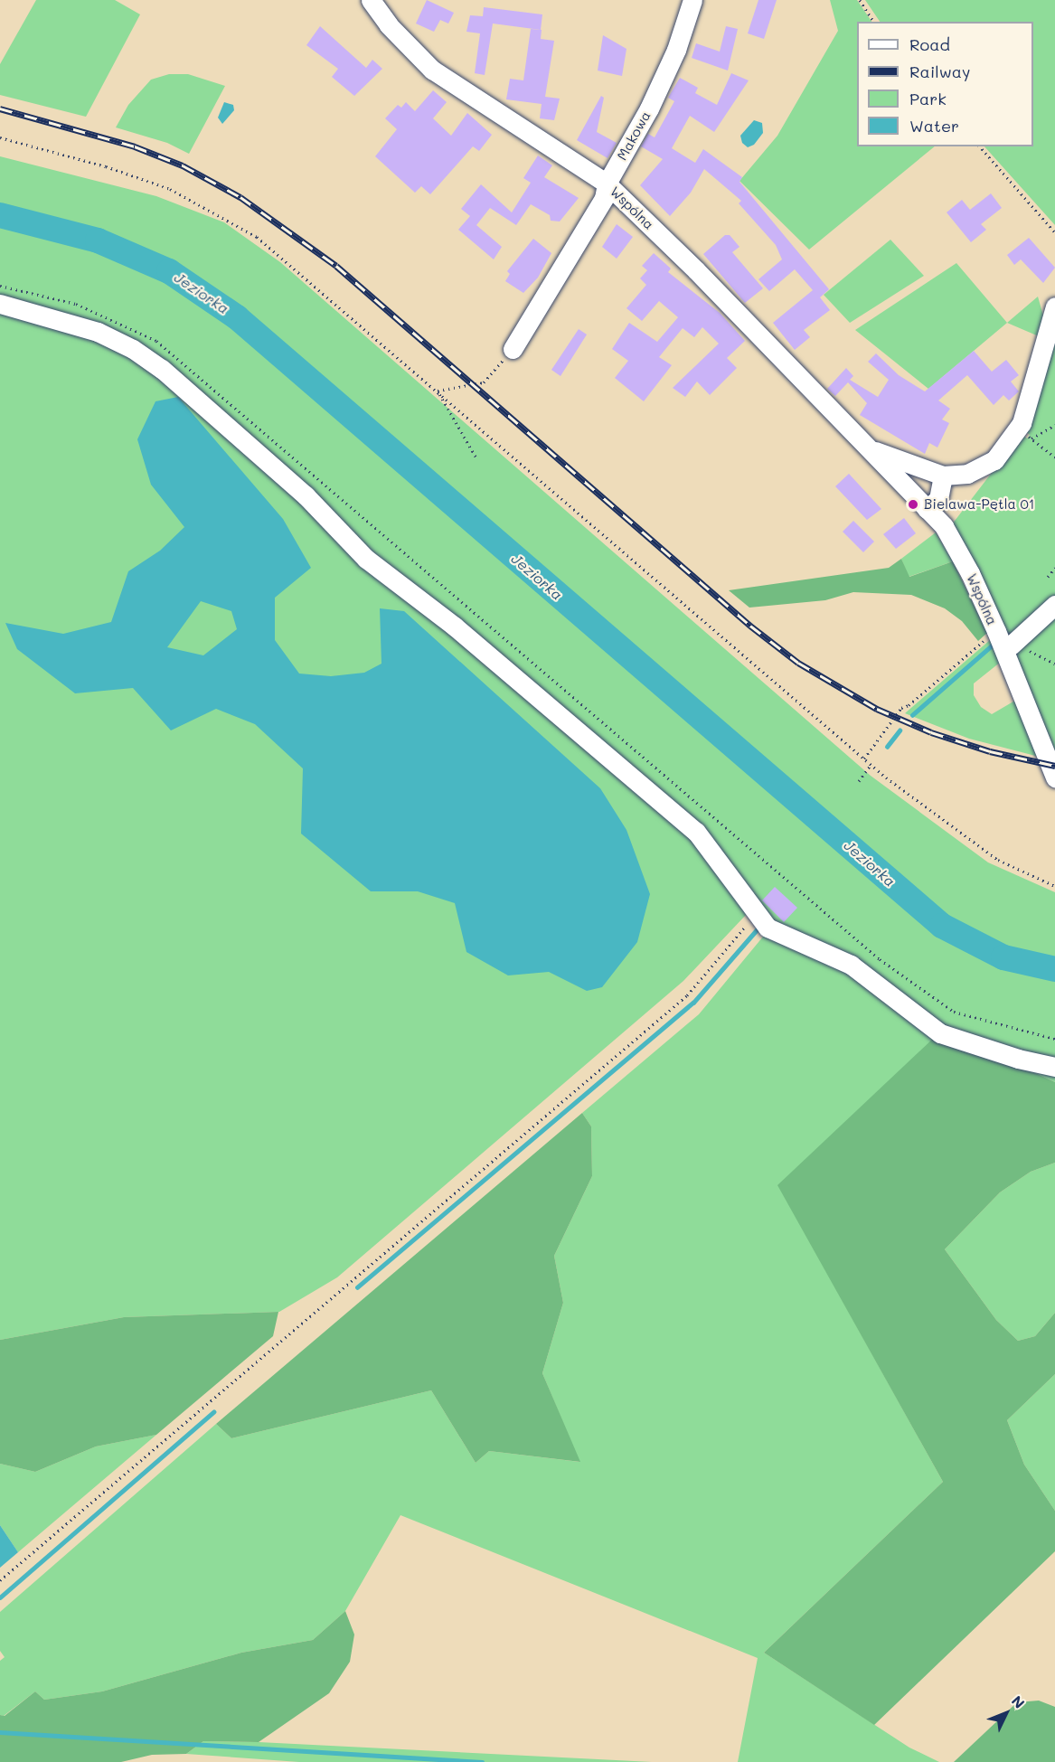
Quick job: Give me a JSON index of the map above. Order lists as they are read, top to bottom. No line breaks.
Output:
{"streets":{"street":["Makowa","Wspólna"]},"crossings":[["Makowa","Wspólna"]],"water":["Jeziorka"],"places":["Bielawa-Pętla 01"],"legend":["Road","Railway","Park","Water"],"north":"top right"}
